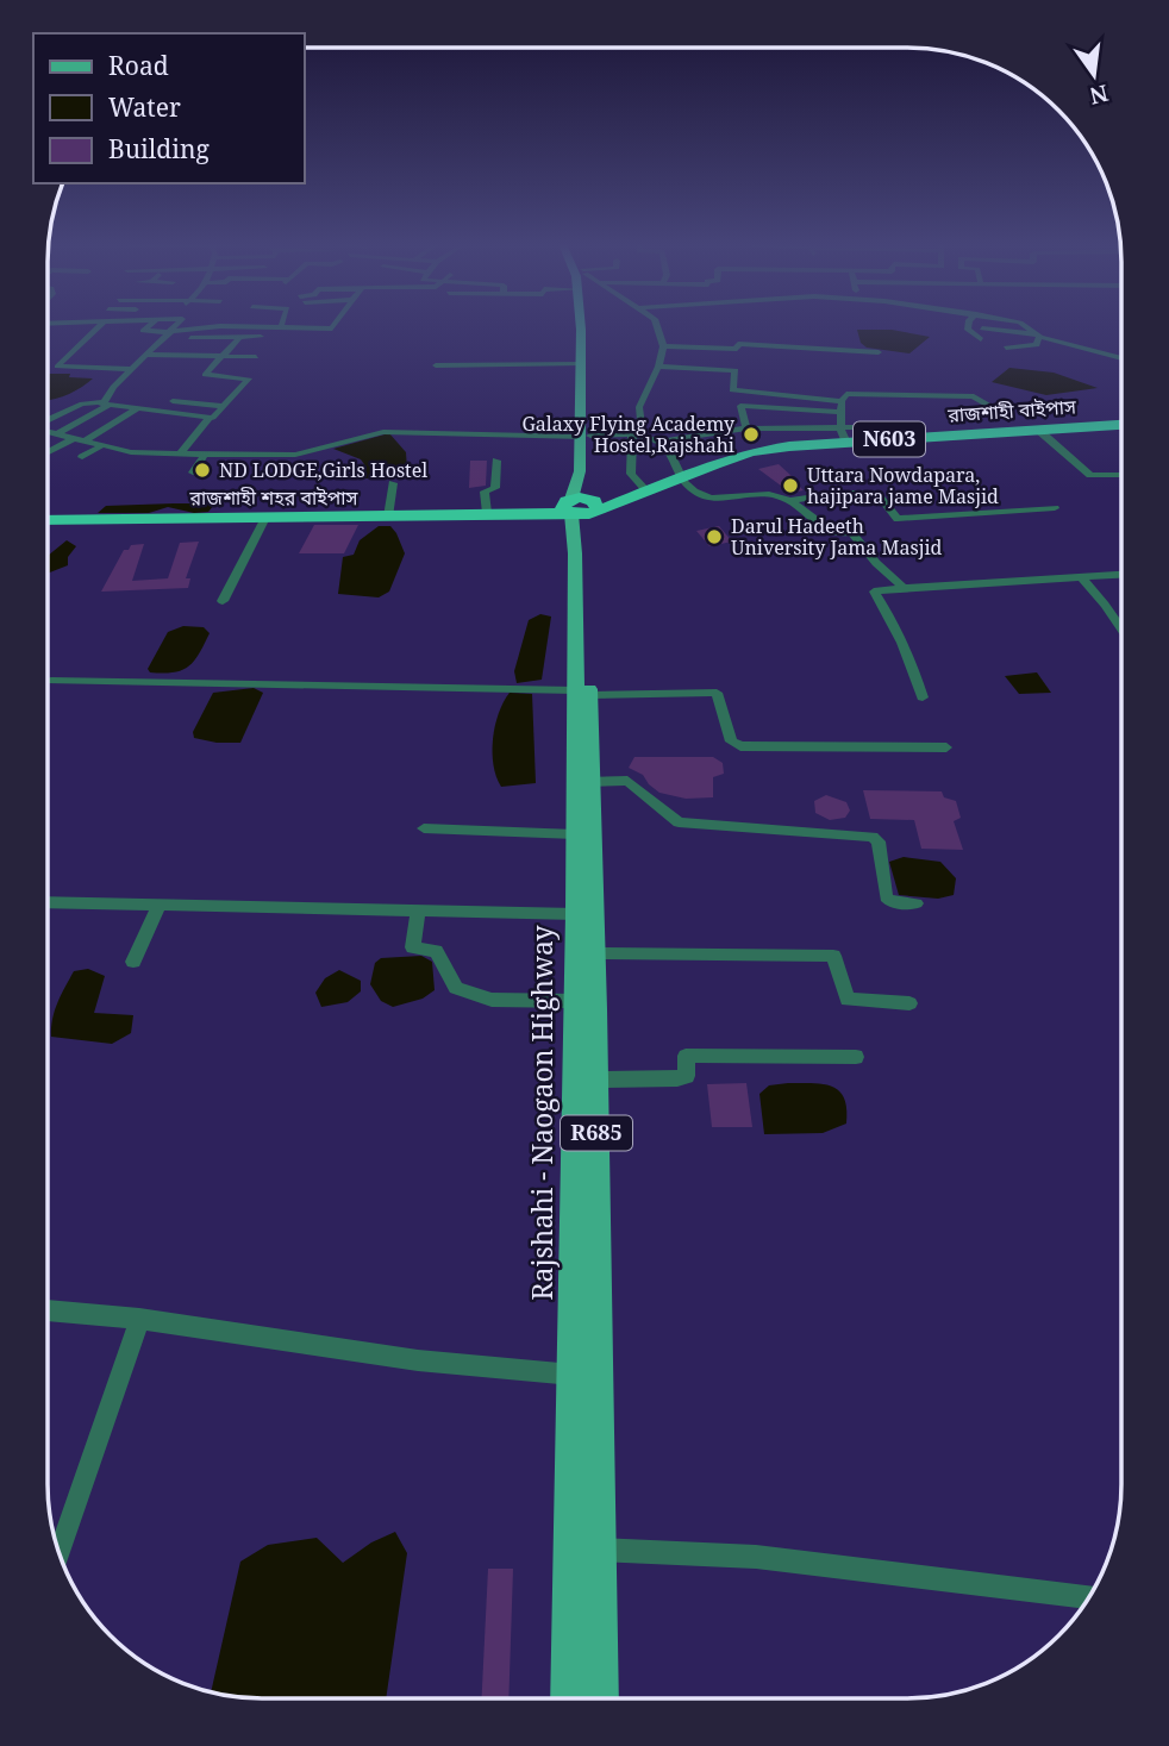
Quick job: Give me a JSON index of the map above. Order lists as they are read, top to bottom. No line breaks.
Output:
{"streets":{"highway":["রাজশাহী বাইপাস","N603","রাজশাহী শহর বাইপাস"],"main road":["Rajshahi - Naogaon Highway","R685"]},"crossings":[["রাজশাহী বাইপাস","N603"],["N603","রাজশাহী শহর বাইপাস"],["N603","Rajshahi - Naogaon Highway"],["রাজশাহী শহর বাইপাস","Rajshahi - Naogaon Highway"]],"places":["Galaxy Flying Academy Hostel,Rajshahi","ND LODGE,Girls Hostel","Uttara Nowdapara, hajipara jame Masjid","Darul Hadeeth University Jama Masjid"],"legend":["Road","Water","Building"],"north":"bottom"}
